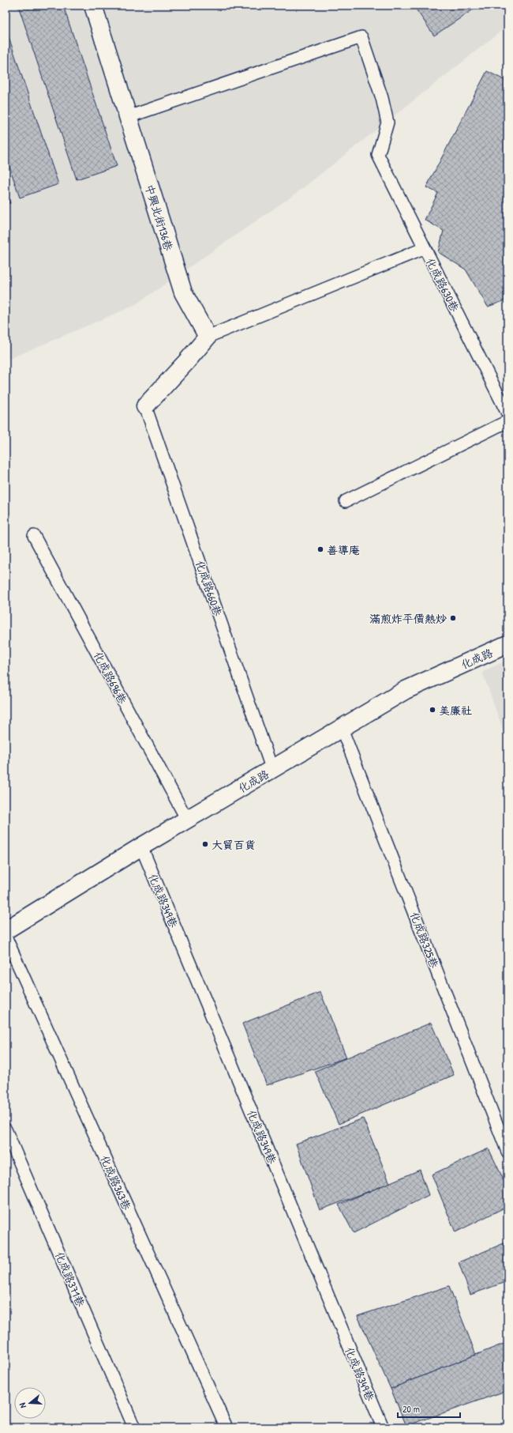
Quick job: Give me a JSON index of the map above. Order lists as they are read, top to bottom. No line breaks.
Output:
{"streets":{"street":["中興北街136巷","化成路"],"lane":["化成路630巷","化成路660巷","化成路696巷","化成路349巷","化成路325巷","化成路363巷","化成路371巷"]},"crossings":[["中興北街136巷","化成路630巷"],["化成路660巷","化成路"],["化成路","化成路696巷"],["化成路","化成路349巷"],["化成路","化成路325巷"]],"places":["善導庵","滿煎炸平價熱炒","美廉社","大貿百貨"],"scale_bar":"20 m","north":"left"}
